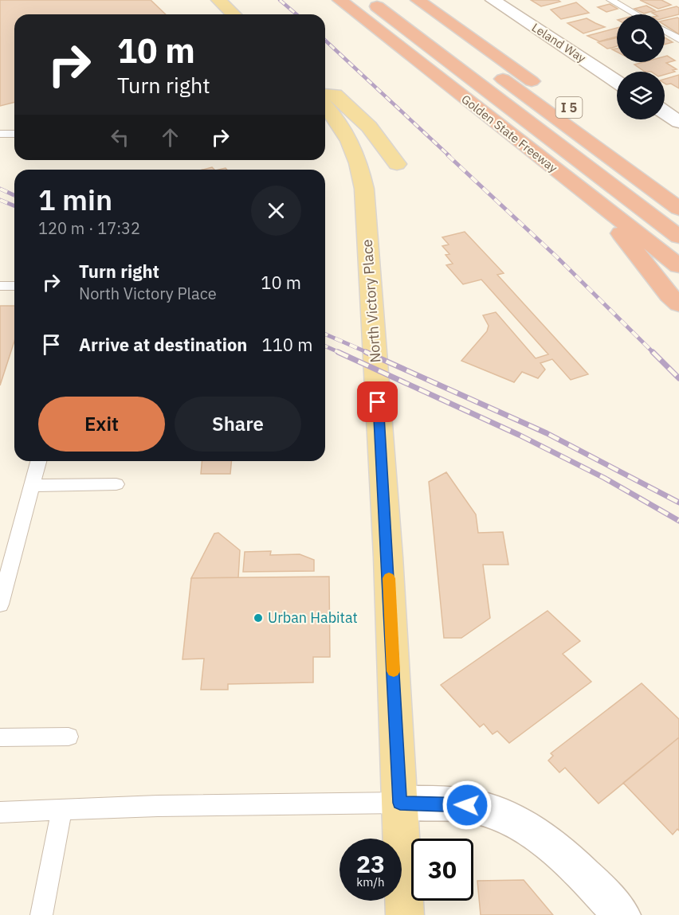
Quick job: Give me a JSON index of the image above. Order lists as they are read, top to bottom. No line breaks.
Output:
{"streets":{"highway":["I 5","Golden State Freeway"],"main road":["North Victory Place"],"street":["Leland Way"]},"places":["Urban Habitat"],"page":{"turn":["10 m","Turn right"],"heading":["1 min","120 m · 17:32"],"list":[{"name":"Turn right","note":"North Victory Place","value":"10 m"},{"name":"Arrive at destination","value":"110 m"}],"buttons":["Exit","Share"],"speed":"23 km/h","limit":"30"}}
